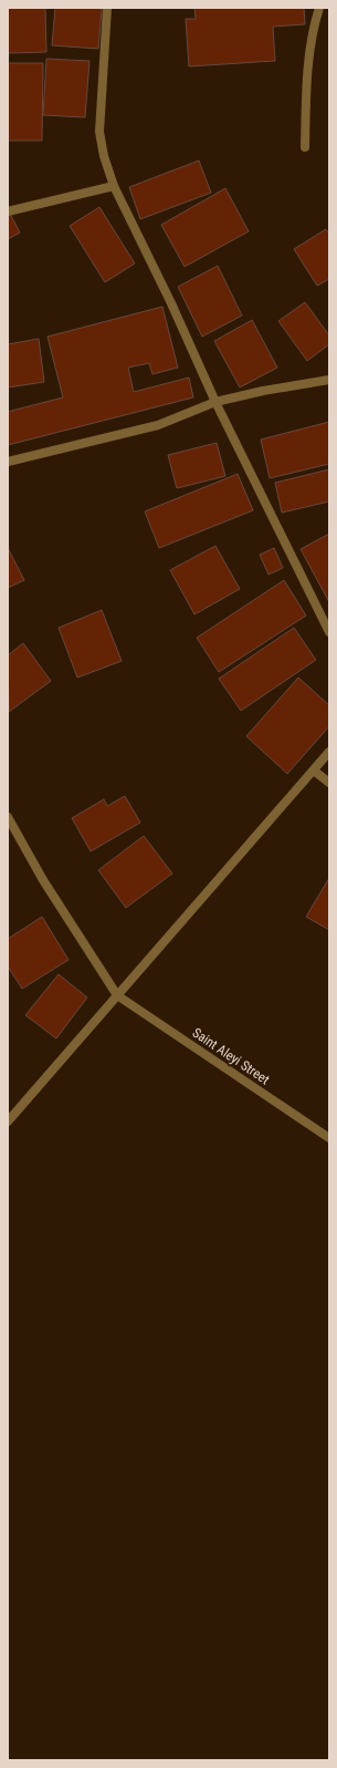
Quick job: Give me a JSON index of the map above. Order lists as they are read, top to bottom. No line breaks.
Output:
{"streets":{"street":["Saint Aleyi Street"]}}
